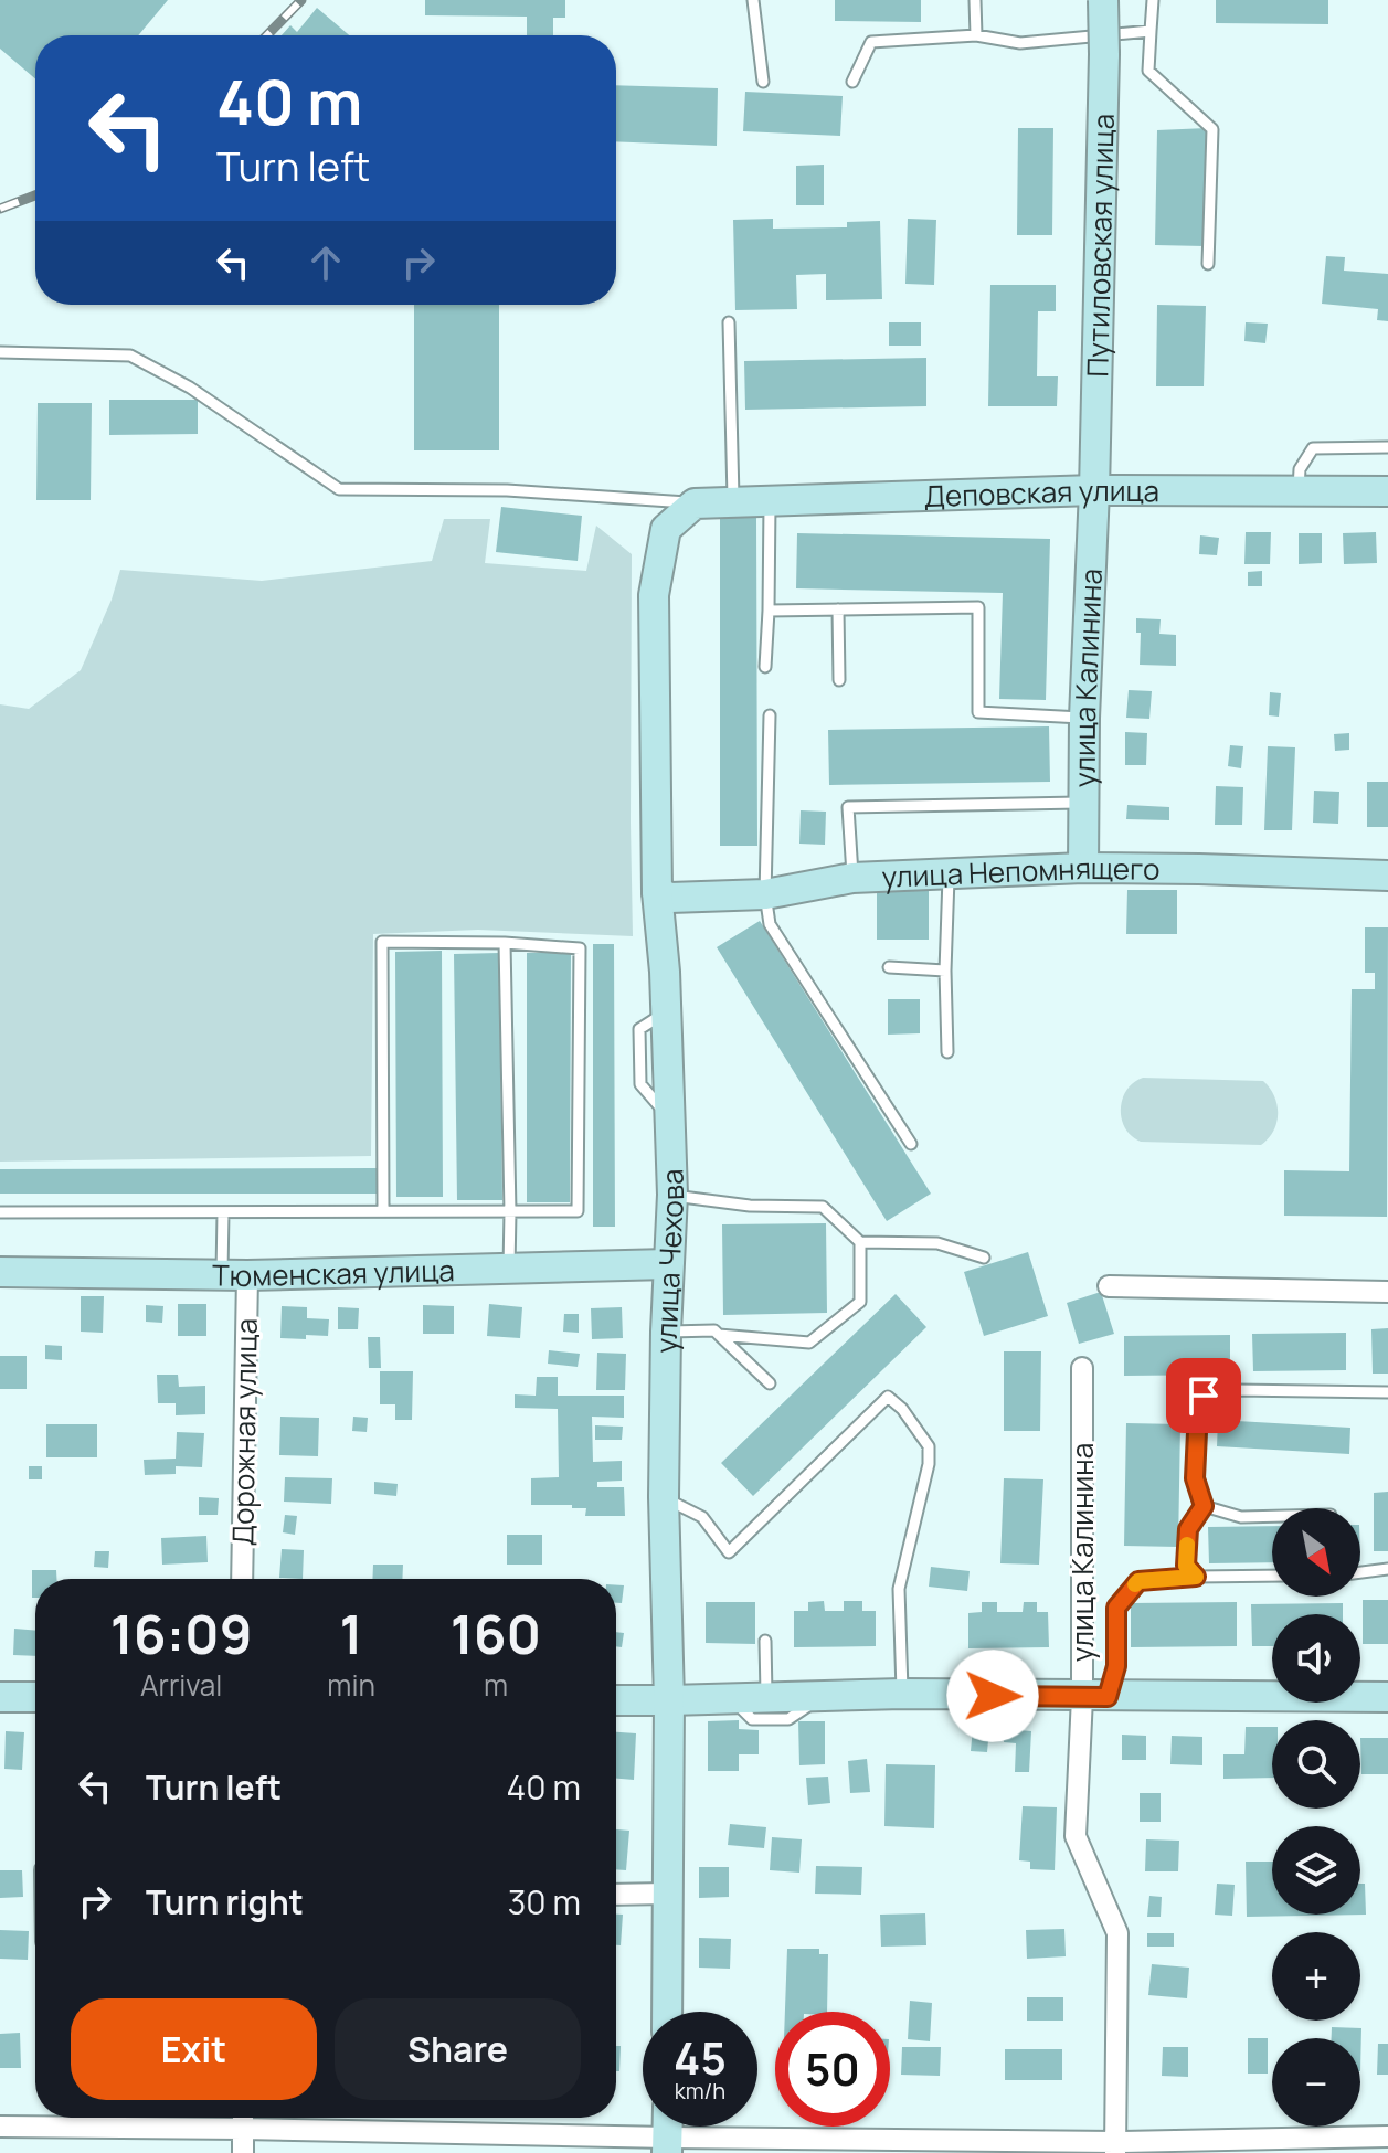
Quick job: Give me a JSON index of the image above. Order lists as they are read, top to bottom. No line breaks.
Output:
{"streets":{"main road":["Путиловская улица","Деповская улица","улица Калинина","улица Непомнящего","улица Чехова","Тюменская улица"],"street":["Дорожная улица"]},"crossings":[["Путиловская улица","Деповская улица"],["Путиловская улица","улица Калинина"],["Деповская улица","улица Калинина"],["Деповская улица","улица Чехова"],["улица Калинина","улица Непомнящего"],["улица Непомнящего","улица Чехова"],["улица Чехова","Тюменская улица"],["Тюменская улица","Дорожная улица"]],"north":"bottom right","page":{"turn":["40 m","Turn left"],"map_buttons":["+","−"],"eta":["16:09","Arrival","1","min","160","m"],"list":[{"name":"Turn left","value":"40 m"},{"name":"Turn right","value":"30 m"}],"buttons":["Exit","Share"],"speed":"45 km/h","limit":"50"}}
